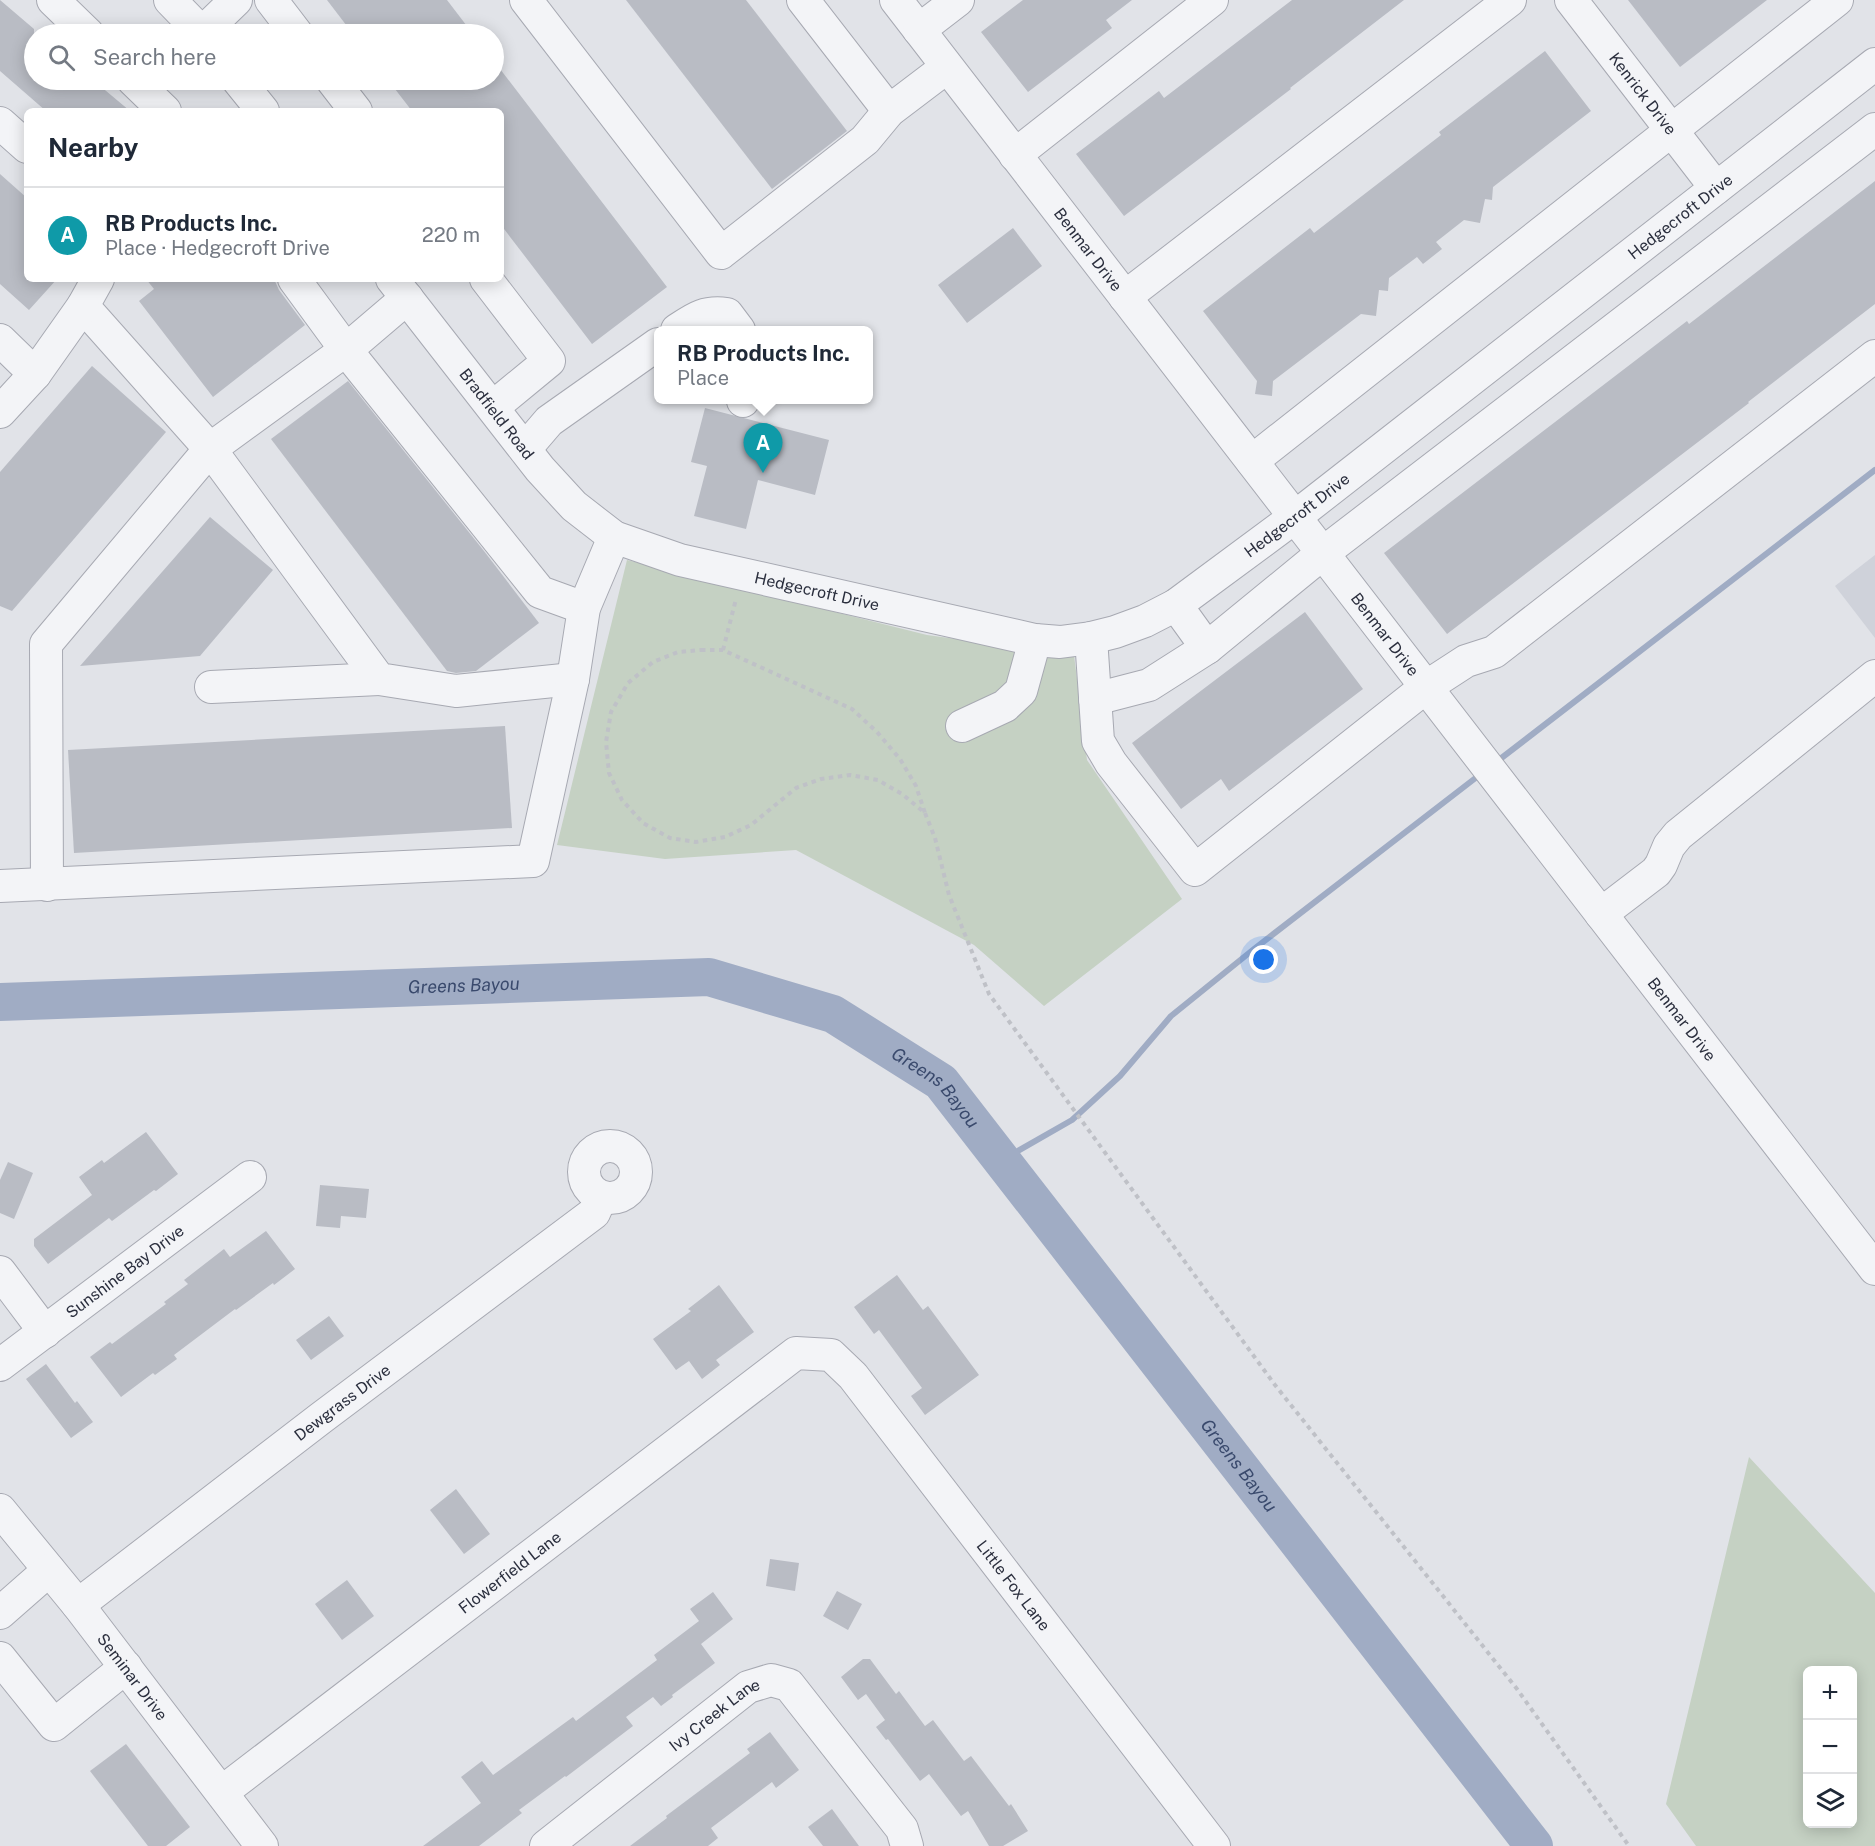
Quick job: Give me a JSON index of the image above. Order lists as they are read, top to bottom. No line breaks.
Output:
{"streets":{"street":["Kenrick Drive","Hedgecroft Drive","Benmar Drive","Bradfield Road","Sunshine Bay Drive","Dewgrass Drive","Flowerfield Lane","Little Fox Lane","Seminar Drive","Ivy Creek Lane"]},"crossings":[["Kenrick Drive","Hedgecroft Drive"],["Hedgecroft Drive","Benmar Drive"],["Hedgecroft Drive","Bradfield Road"],["Dewgrass Drive","Seminar Drive"],["Flowerfield Lane","Little Fox Lane"],["Flowerfield Lane","Seminar Drive"]],"water":["Greens Bayou"],"page":{"search":"Search here","heading":"Nearby","list":[{"mark":"A","name":"RB Products Inc.","note":"Place · Hedgecroft Drive","value":"220 m"}],"popup":["RB Products Inc.","Place"],"pins":"A","map_buttons":["+","−"]}}
